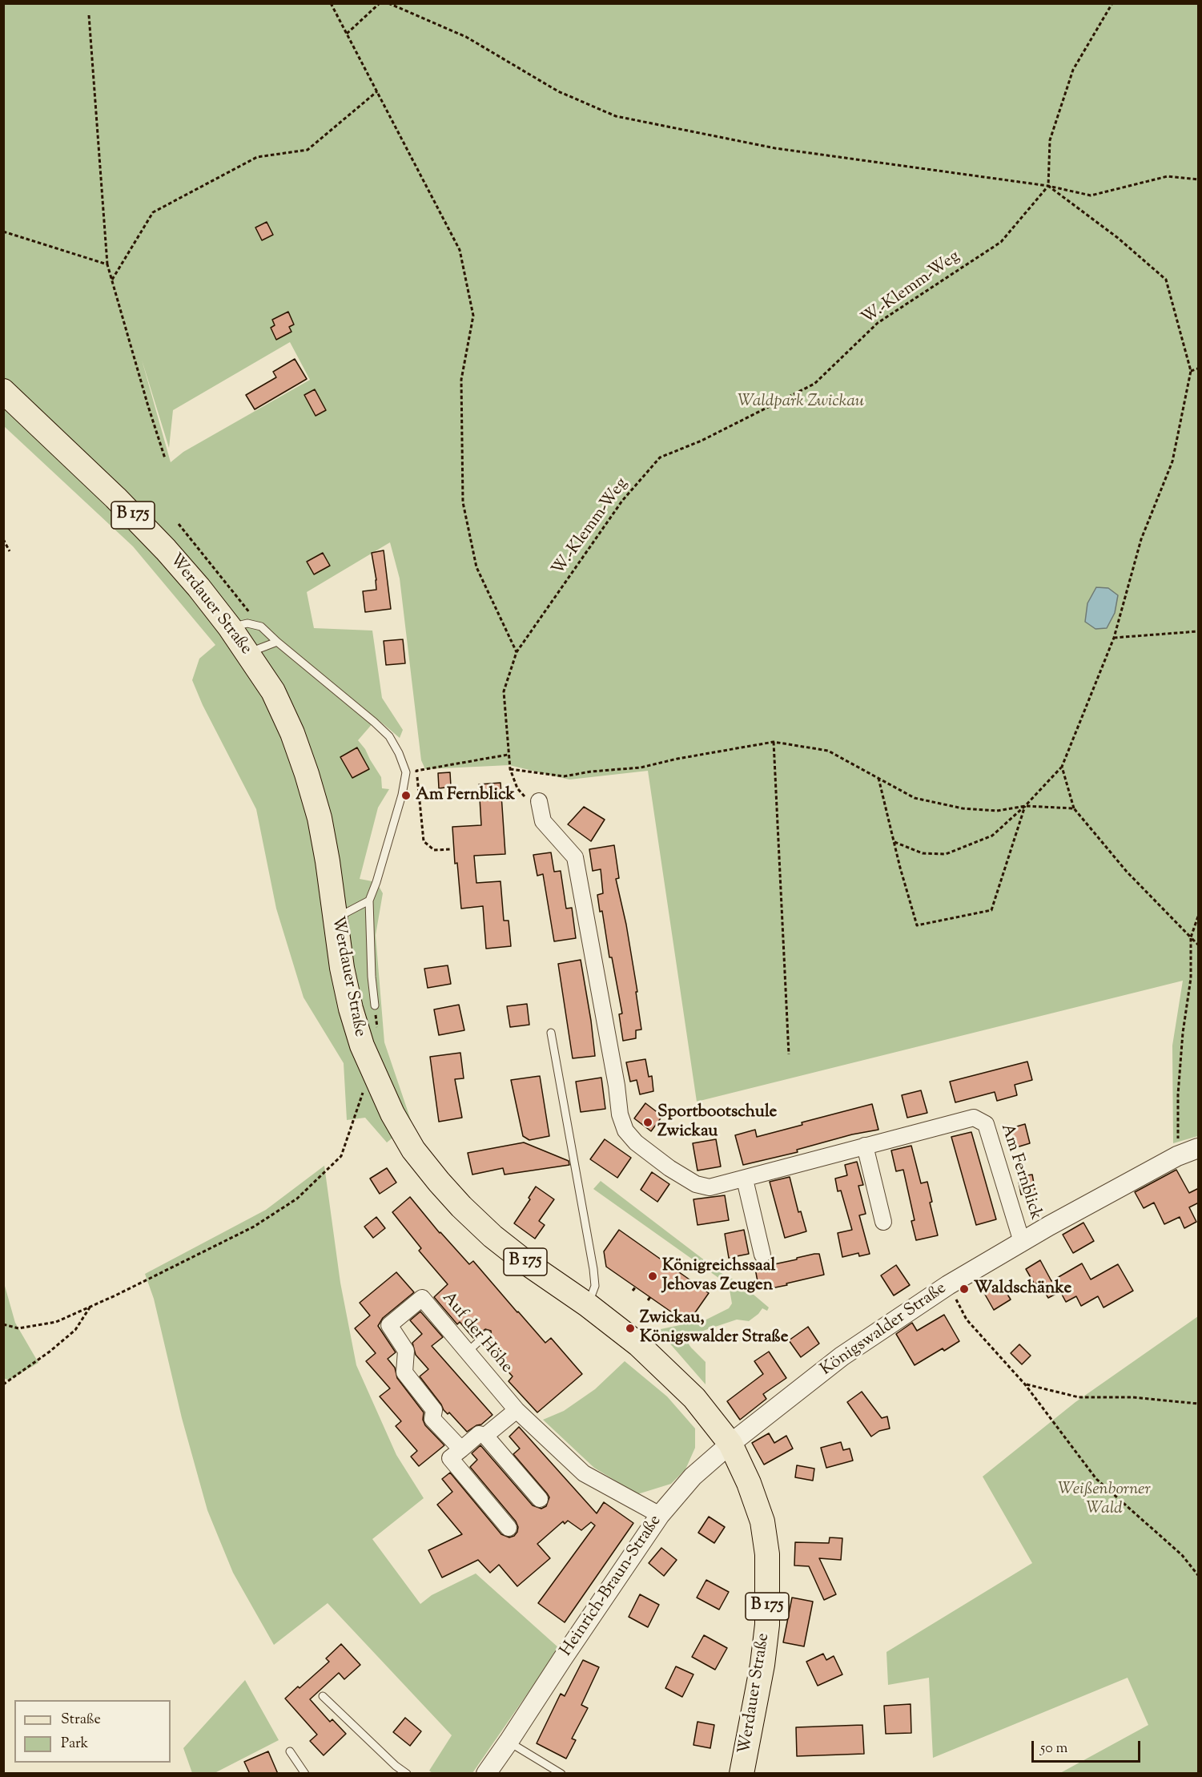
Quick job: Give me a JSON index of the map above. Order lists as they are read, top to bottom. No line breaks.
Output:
{"streets":{"main road":["B 175","Werdauer Straße"],"street":["Am Fernblick","Königswalder Straße","Auf der Höhe","Heinrich-Braun-Straße"],"path":["W.-Klemm-Weg"]},"crossings":[["W.-Klemm-Weg","Am Fernblick"],["Werdauer Straße","Königswalder Straße"],["Werdauer Straße","Heinrich-Braun-Straße"],["Am Fernblick","Königswalder Straße"],["Königswalder Straße","Heinrich-Braun-Straße"],["Auf der Höhe","Heinrich-Braun-Straße"]],"parks":["Waldpark Zwickau","Weißenborner Wald"],"places":["Am Fernblick","Sportbootschule Zwickau","Königreichssaal Jehovas Zeugen","Waldschänke","Zwickau, Königswalder Straße"],"legend":["Straße","Park"],"scale_bar":"50 m"}
